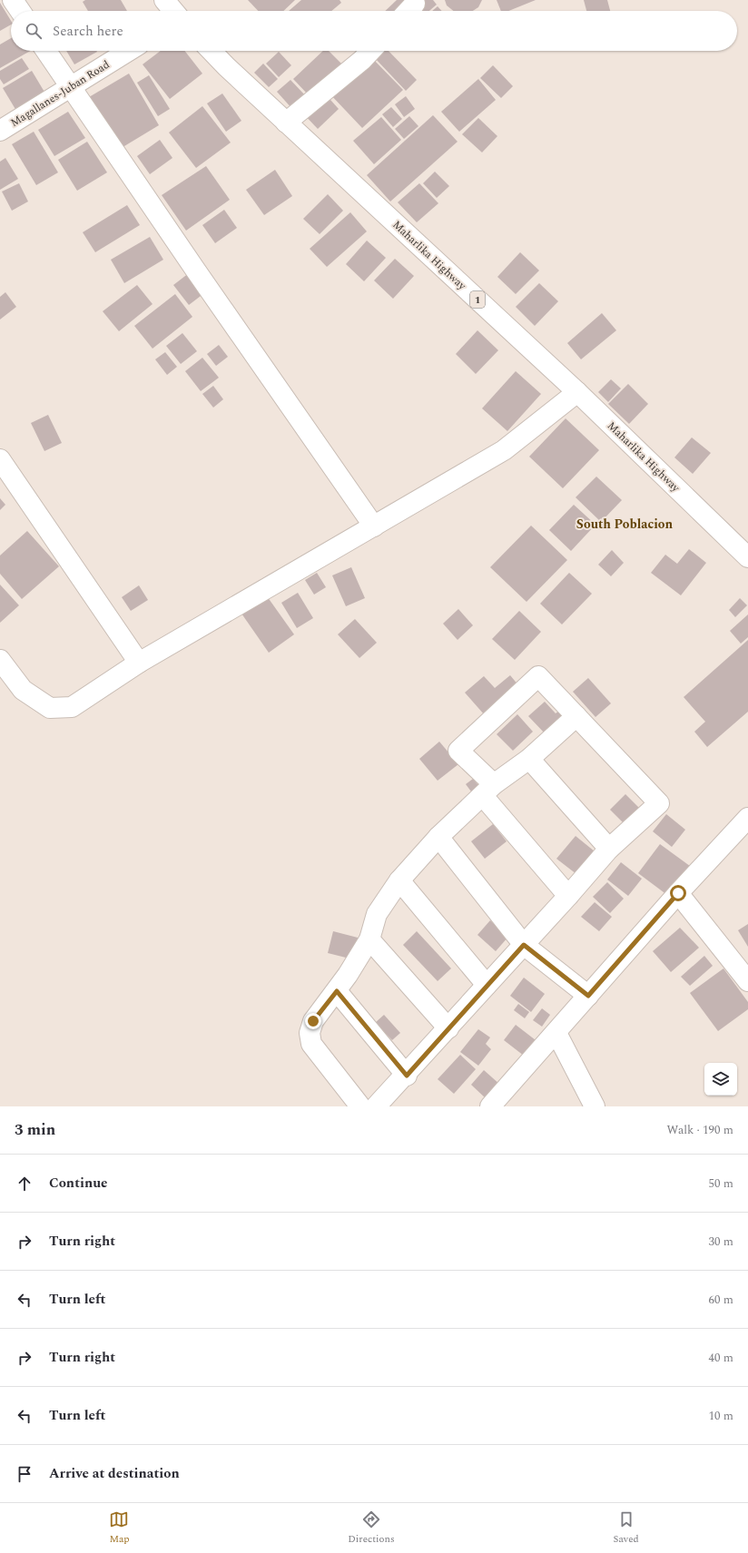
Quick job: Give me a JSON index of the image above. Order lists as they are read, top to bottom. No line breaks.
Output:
{"streets":{"main road":["Magallanes-Juban Road","Maharlika Highway","1"]},"districts":["South Poblacion"],"page":{"search":"Search here","heading":["3 min","Walk · 190 m"],"list":[["Continue","50 m"],["Turn right","30 m"],["Turn left","60 m"],["Turn right","40 m"],["Turn left","10 m"],"Arrive at destination"],"nav":["Map","Directions","Saved"]}}
